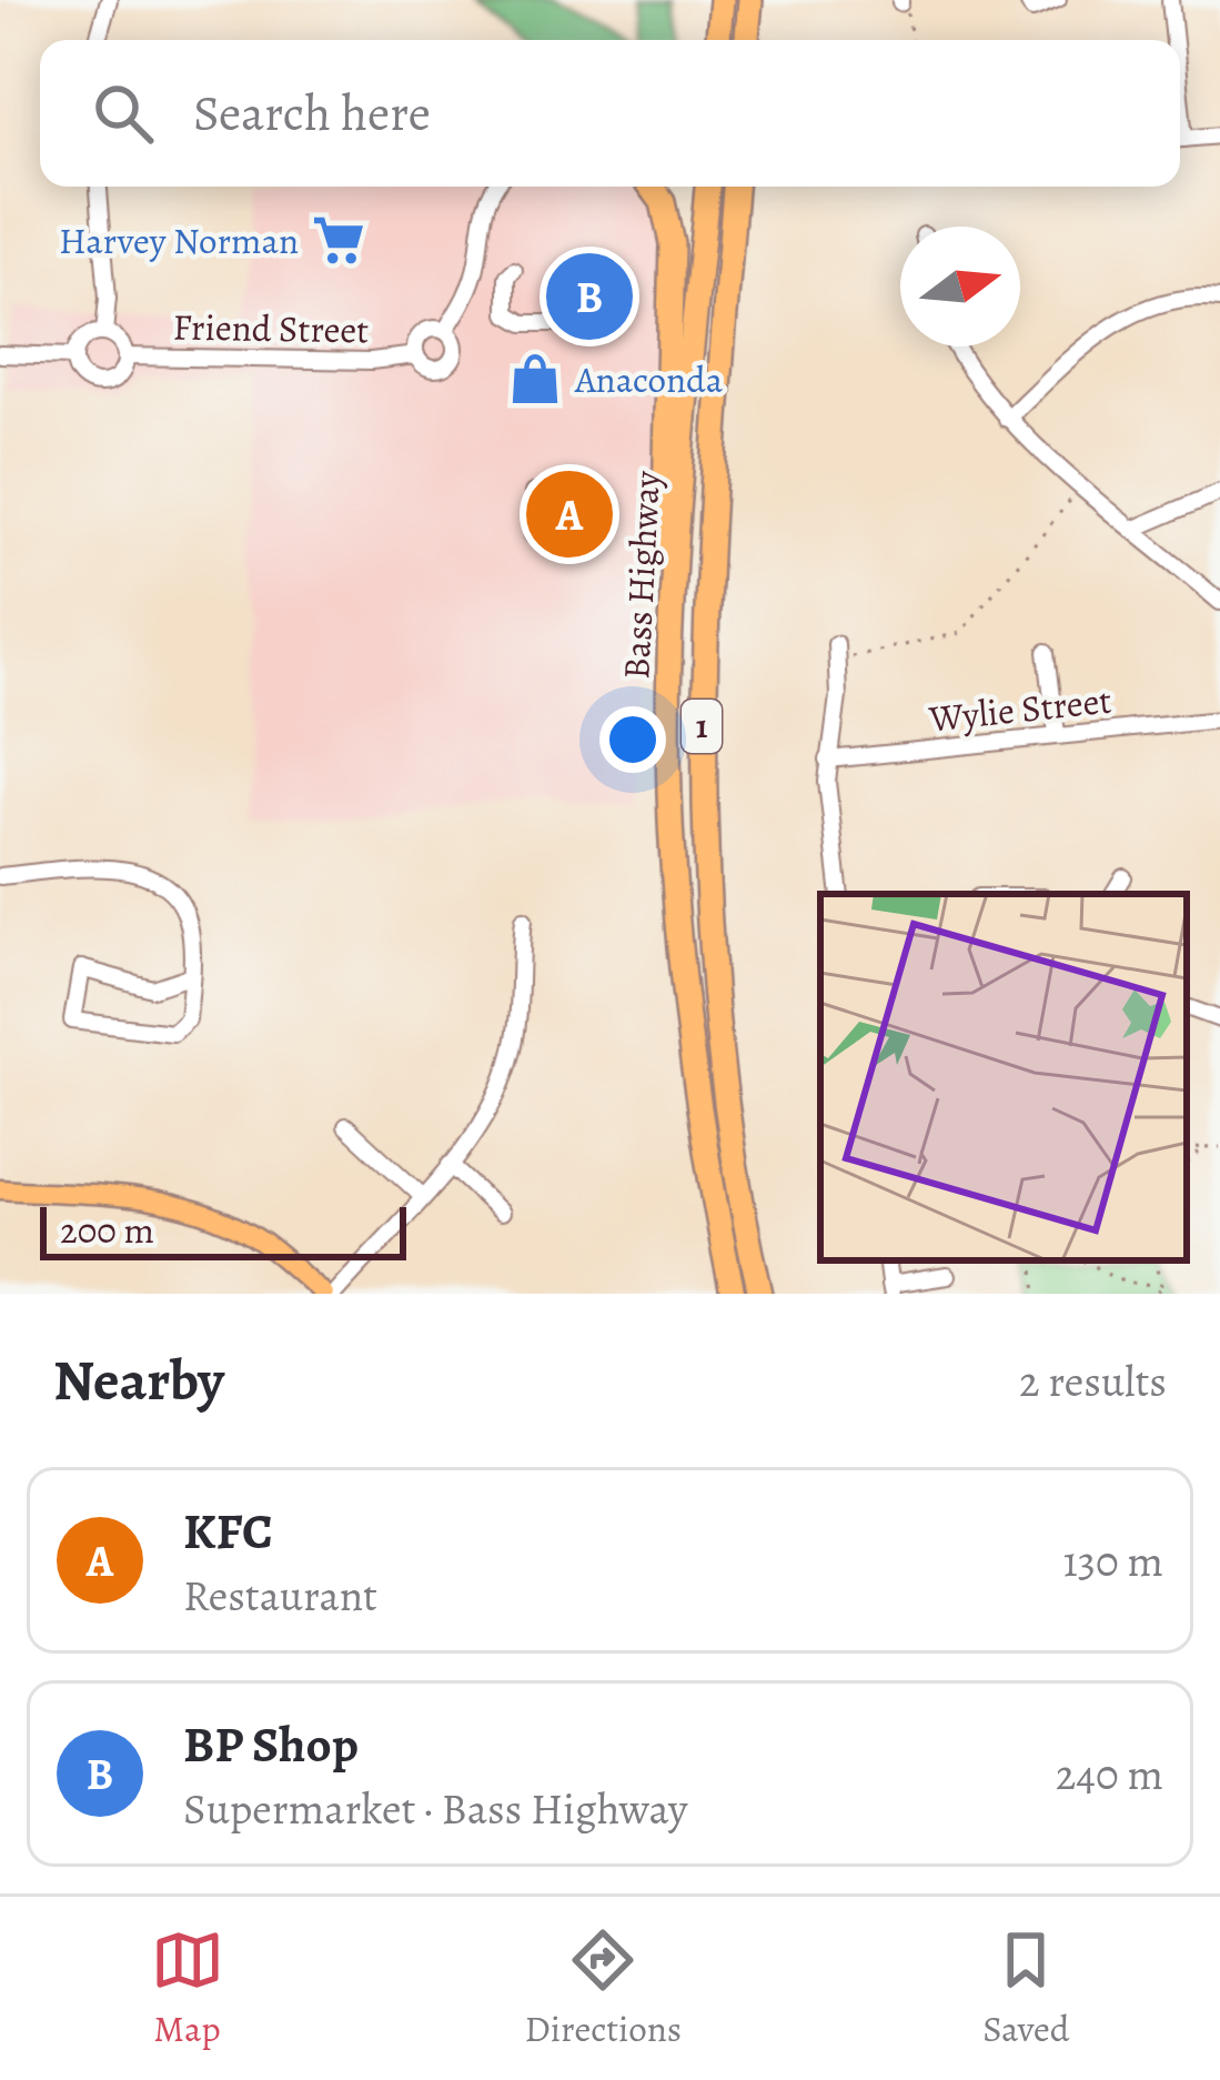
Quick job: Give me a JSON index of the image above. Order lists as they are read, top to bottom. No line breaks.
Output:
{"streets":{"highway":["Bass Highway","1"],"street":["Friend Street","Wylie Street"]},"places":{"supermarket":["Harvey Norman"],"shop":["Anaconda"]},"scale_bar":"200 m","north":"right","page":{"search":"Search here","pins":["B","A"],"scale":"200 m","heading":["Nearby","2 results"],"list":[{"mark":"A","name":"KFC","note":"Restaurant","value":"130 m"},{"mark":"B","name":"BP Shop","note":"Supermarket · Bass Highway","value":"240 m"}],"nav":["Map","Directions","Saved"]}}
